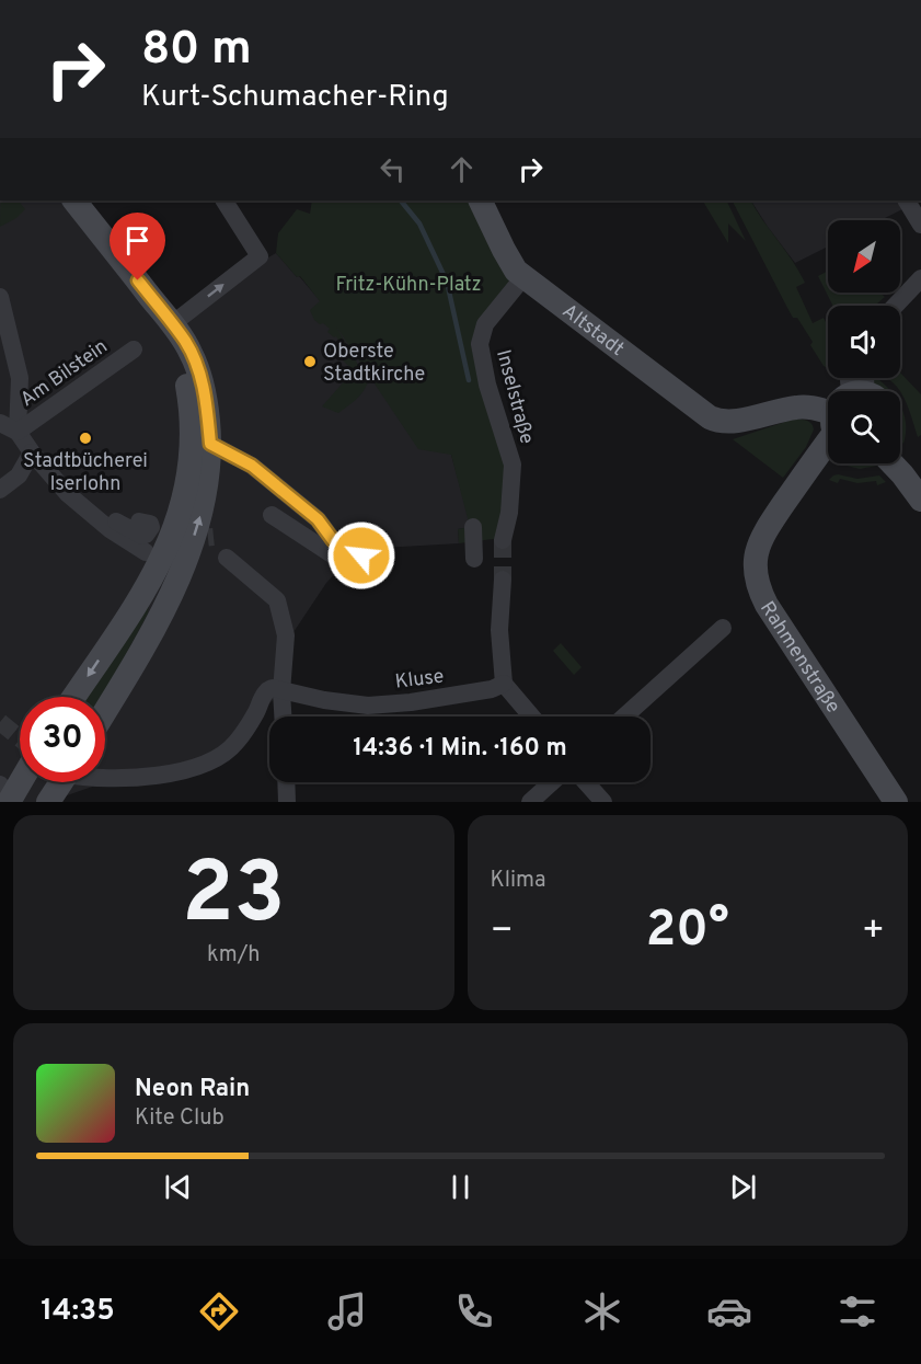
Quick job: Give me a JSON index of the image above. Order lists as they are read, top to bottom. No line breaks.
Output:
{"streets":{"street":["Altstadt","Am Bilstein","Inselstraße","Rahmenstraße","Kluse"]},"crossings":[["Altstadt","Inselstraße"]],"parks":["Fritz-Kühn-Platz"],"places":["Oberste Stadtkirche","Stadtbücherei Iserlohn"],"north":"bottom left","page":{"turn":["80 m","Kurt-Schumacher-Ring"],"limit":"30","trip":"14:36 · 1 Min. · 160 m","tile":[["23","km/h"],"Klima"],"heat":["−","20°","+"],"song":["Neon Rain","Kite Club"],"tabs":"14:35"}}
